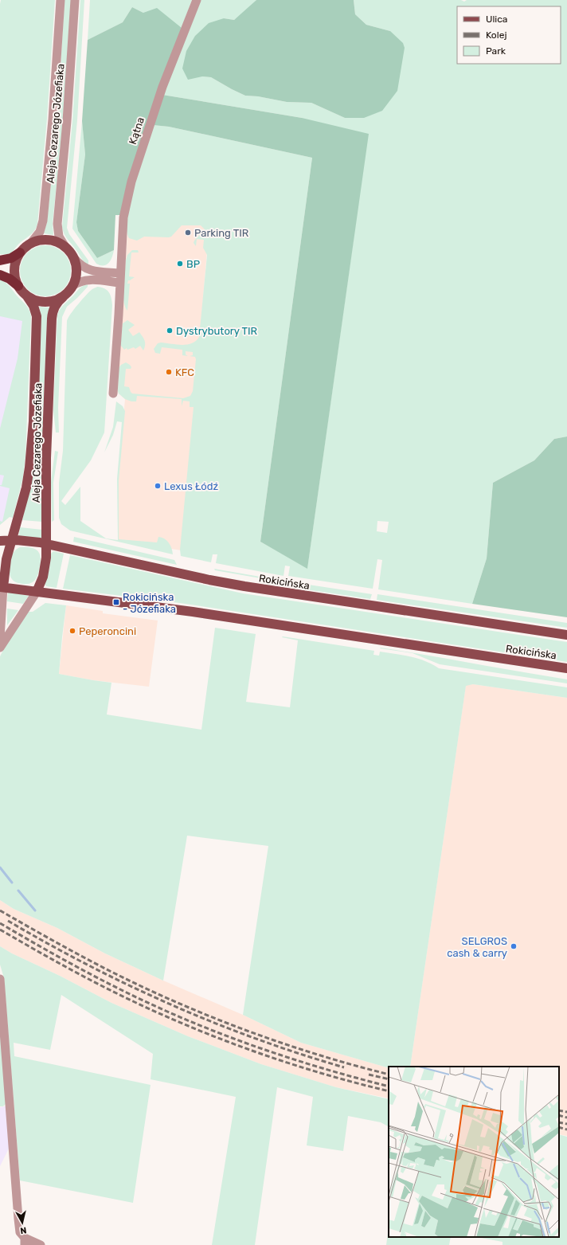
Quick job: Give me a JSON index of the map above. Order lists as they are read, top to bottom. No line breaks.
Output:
{"streets":{"main road":["Aleja Cezarego Józefiaka","Rokicińska"],"street":["Kątna"]},"crossings":[["Aleja Cezarego Józefiaka","Rokicińska"]],"places":{"other":["Parking TIR","BP","Dystrybutory TIR","KFC","Lexus Łódź","Peperoncini","SELGROS cash & carry"],"transit":["Rokicińska - Józefiaka"]},"legend":["Ulica","Kolej","Park"],"north":"bottom"}
